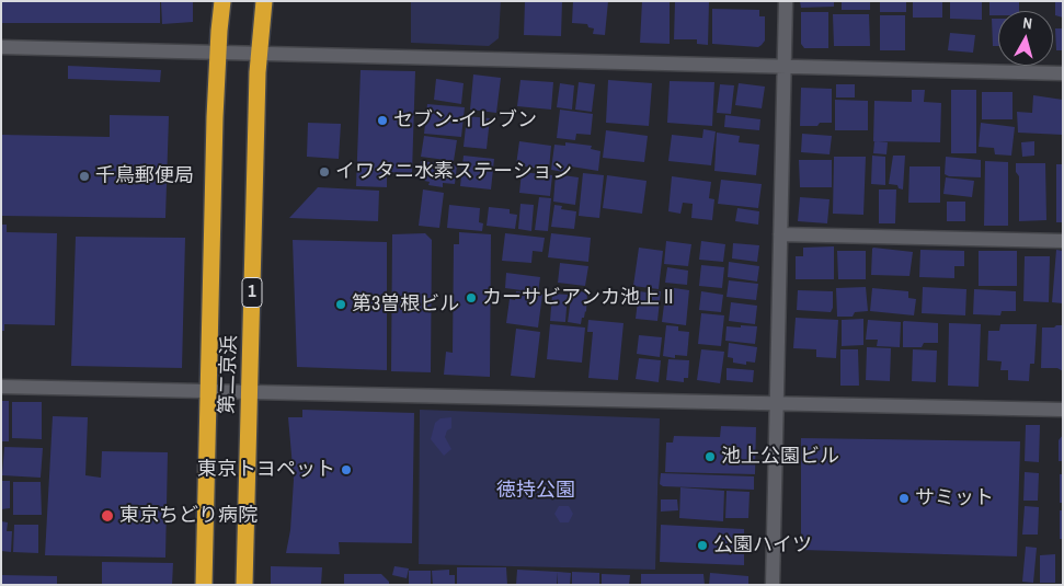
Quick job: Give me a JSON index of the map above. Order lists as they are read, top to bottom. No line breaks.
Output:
{"streets":{"highway":["1","第二京浜"]},"parks":["徳持公園"],"places":["セブン-イレブン","イワタニ水素ステーション","千鳥郵便局","カーサビアンカ池上 II","第3曽根ビル","池上公園ビル","東京トヨペット","サミット","東京ちどり病院","公園ハイツ"],"north":"top"}
